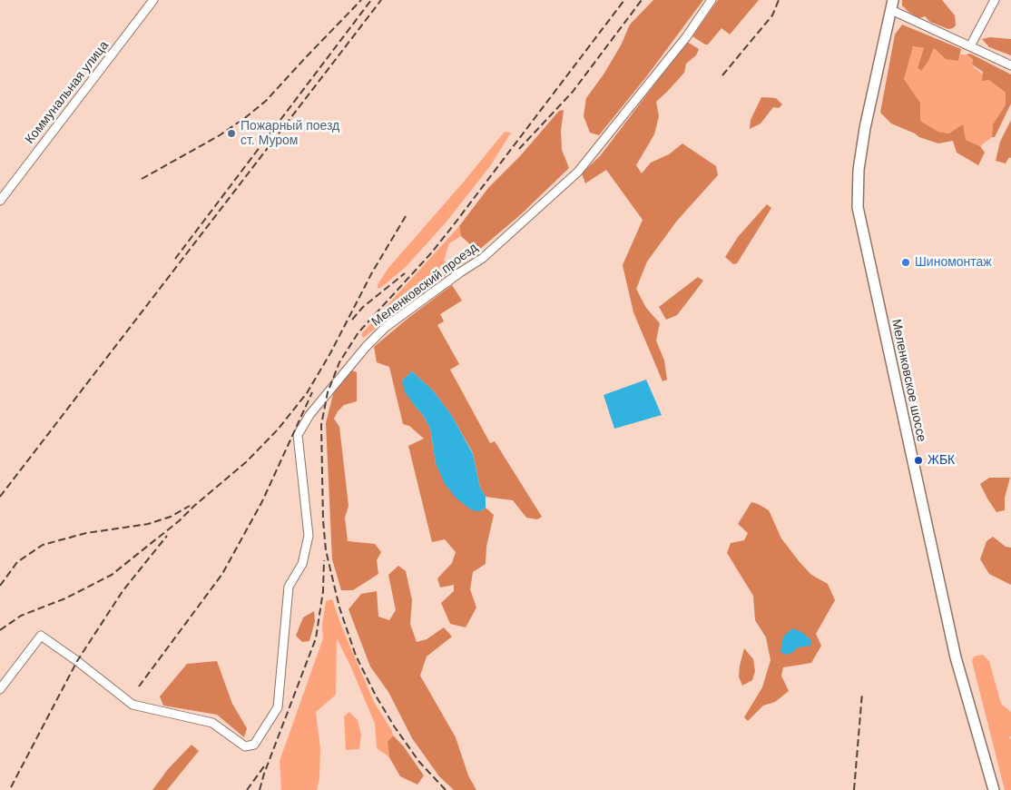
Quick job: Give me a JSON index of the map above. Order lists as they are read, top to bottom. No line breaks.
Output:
{"streets":{"main road":["Меленковское шоссе"],"street":["Коммунальная улица","Меленковский проезд"]},"places":["Пожарный поезд ст. Муром","Шиномонтаж","ЖБК"]}
